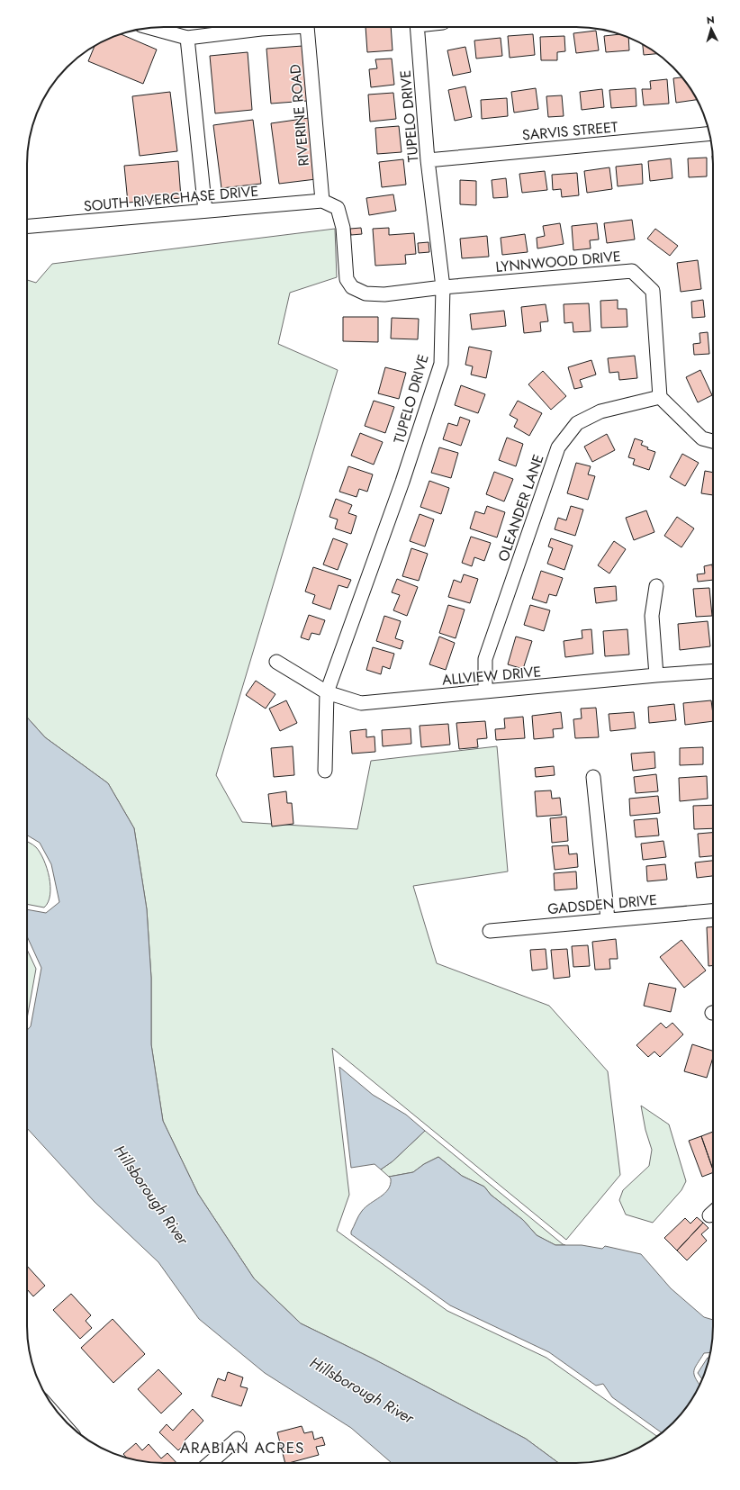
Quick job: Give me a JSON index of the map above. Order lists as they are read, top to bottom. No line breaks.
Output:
{"streets":{"street":["RIVERINE ROAD","TUPELO DRIVE","SARVIS STREET","SOUTH RIVERCHASE DRIVE","LYNNWOOD DRIVE","OLEANDER LANE","ALLVIEW DRIVE","GADSDEN DRIVE"]},"crossings":[["RIVERINE ROAD","SOUTH RIVERCHASE DRIVE"],["RIVERINE ROAD","LYNNWOOD DRIVE"],["TUPELO DRIVE","SARVIS STREET"],["TUPELO DRIVE","LYNNWOOD DRIVE"],["TUPELO DRIVE","ALLVIEW DRIVE"],["SOUTH RIVERCHASE DRIVE","LYNNWOOD DRIVE"],["LYNNWOOD DRIVE","OLEANDER LANE"],["OLEANDER LANE","ALLVIEW DRIVE"]],"districts":["ARABIAN ACRES"],"water":["Hillsborough River"],"north":"top"}
